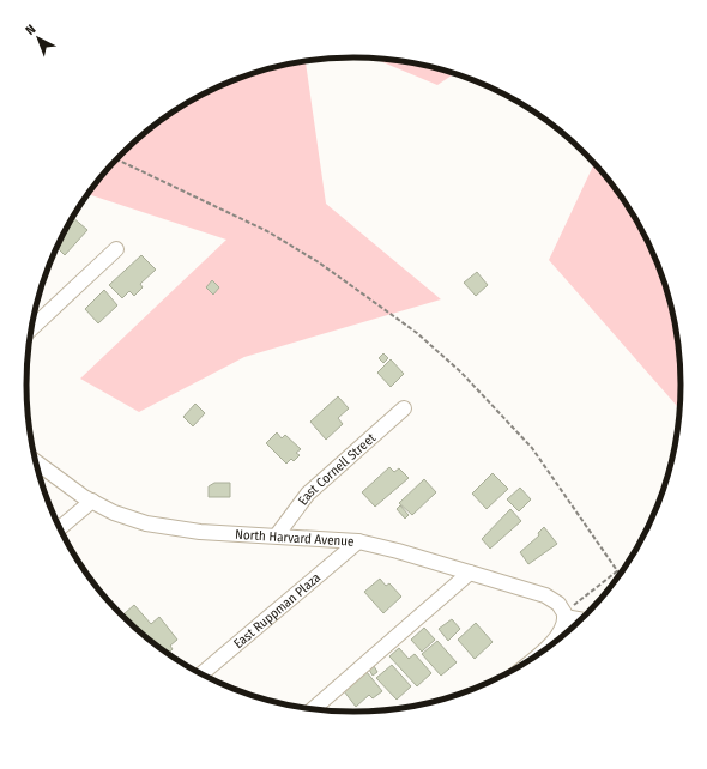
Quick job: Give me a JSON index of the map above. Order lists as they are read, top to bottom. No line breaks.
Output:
{"streets":{"street":["East Cornell Street","North Harvard Avenue","East Ruppman Plaza"]},"crossings":[["East Cornell Street","North Harvard Avenue"],["North Harvard Avenue","East Ruppman Plaza"]],"north":"top left"}
